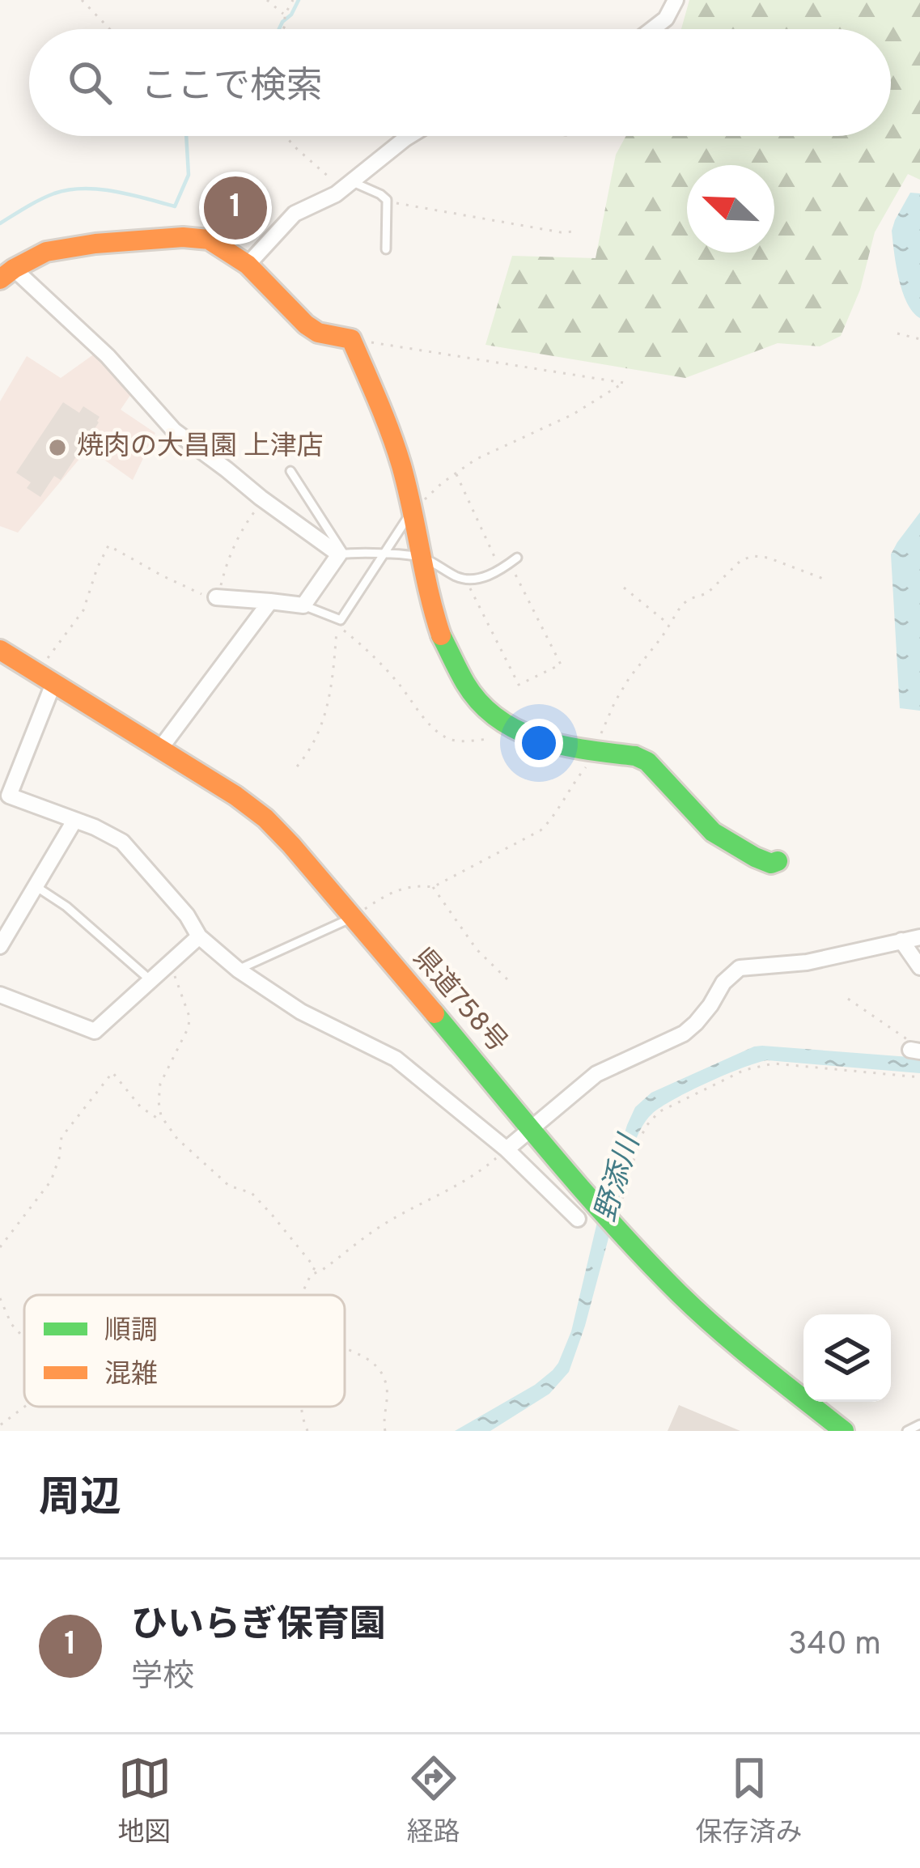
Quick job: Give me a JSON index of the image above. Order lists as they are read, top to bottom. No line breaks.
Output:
{"streets":{"main road":["県道758号"]},"water":["野添川"],"places":["焼肉の大昌園 上津店"],"legend":["順調","混雑"],"north":"top left","page":{"search":"ここで検索","pins":"1","heading":"周辺","list":[{"mark":"1","name":"ひいらぎ保育園","note":"学校","value":"340 m"}],"nav":["地図","経路","保存済み"]}}
